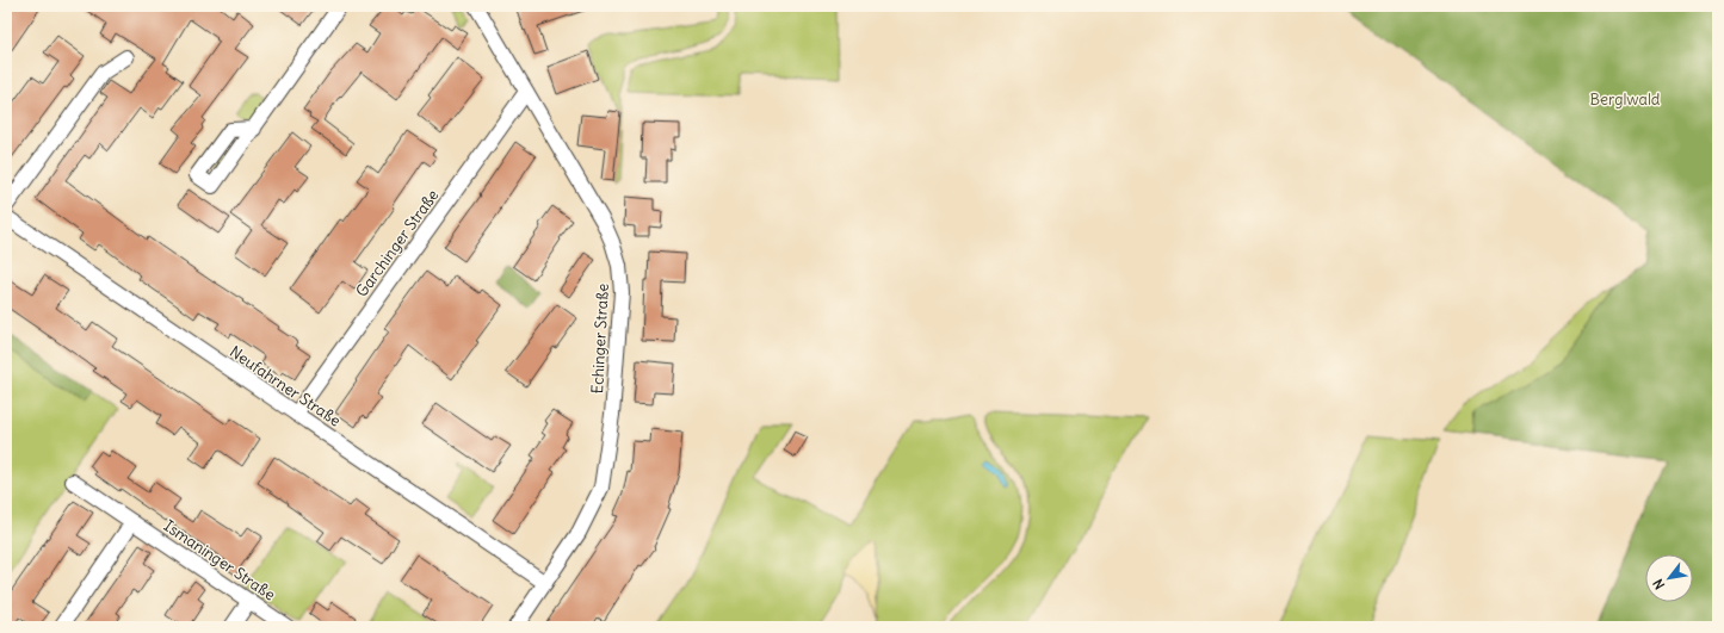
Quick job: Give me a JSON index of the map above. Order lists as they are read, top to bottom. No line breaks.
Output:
{"streets":{"street":["Garchinger Straße","Echinger Straße","Neufahrner Straße","Ismaninger Straße"]},"crossings":[["Garchinger Straße","Echinger Straße"],["Garchinger Straße","Neufahrner Straße"],["Echinger Straße","Neufahrner Straße"]],"parks":["Berglwald"],"north":"bottom left"}
